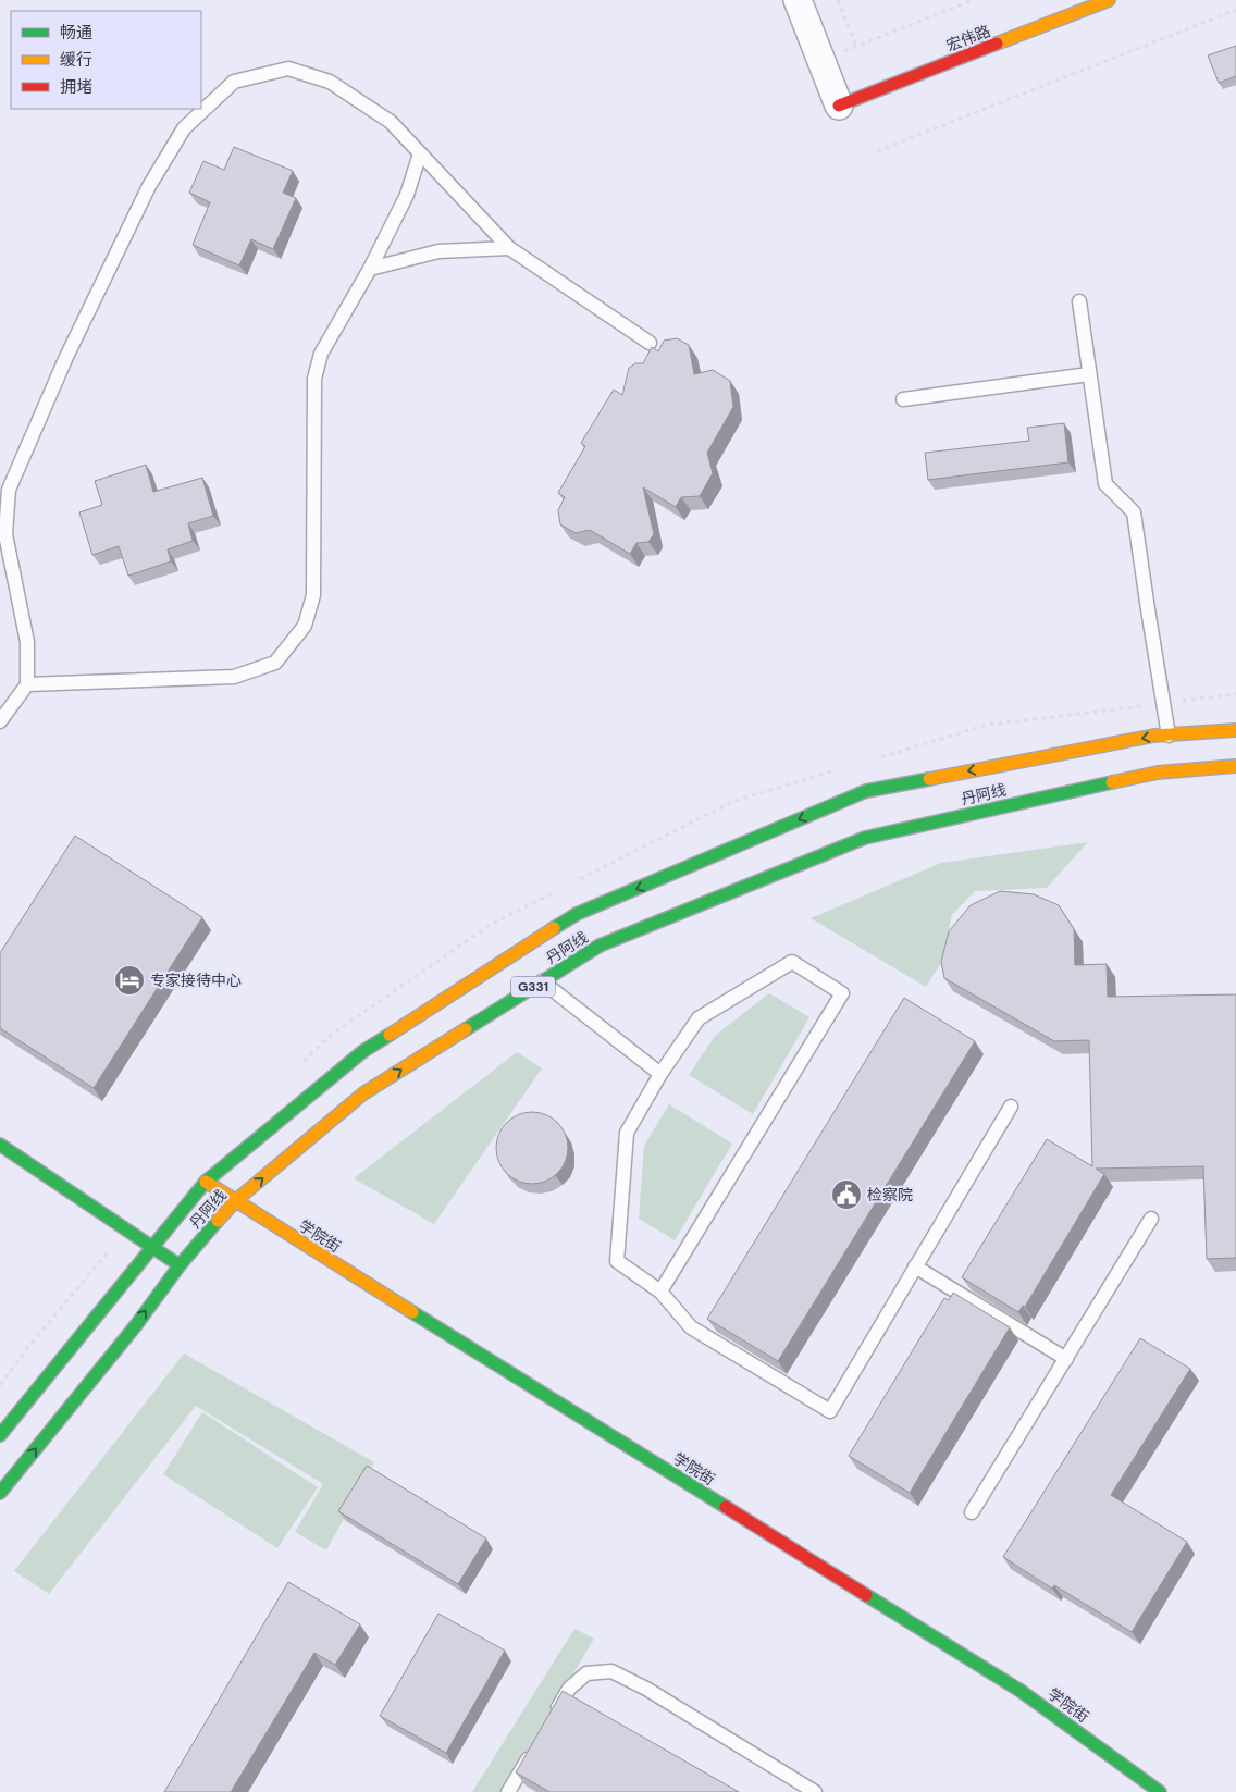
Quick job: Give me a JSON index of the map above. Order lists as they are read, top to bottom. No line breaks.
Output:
{"streets":{"main road":["宏伟路","丹阿线","G331","学院街"]},"crossings":[["丹阿线","学院街"]],"places":{"hotel":["专家接待中心"],"public building":["检察院"]},"legend":["畅通","缓行","拥堵"]}
